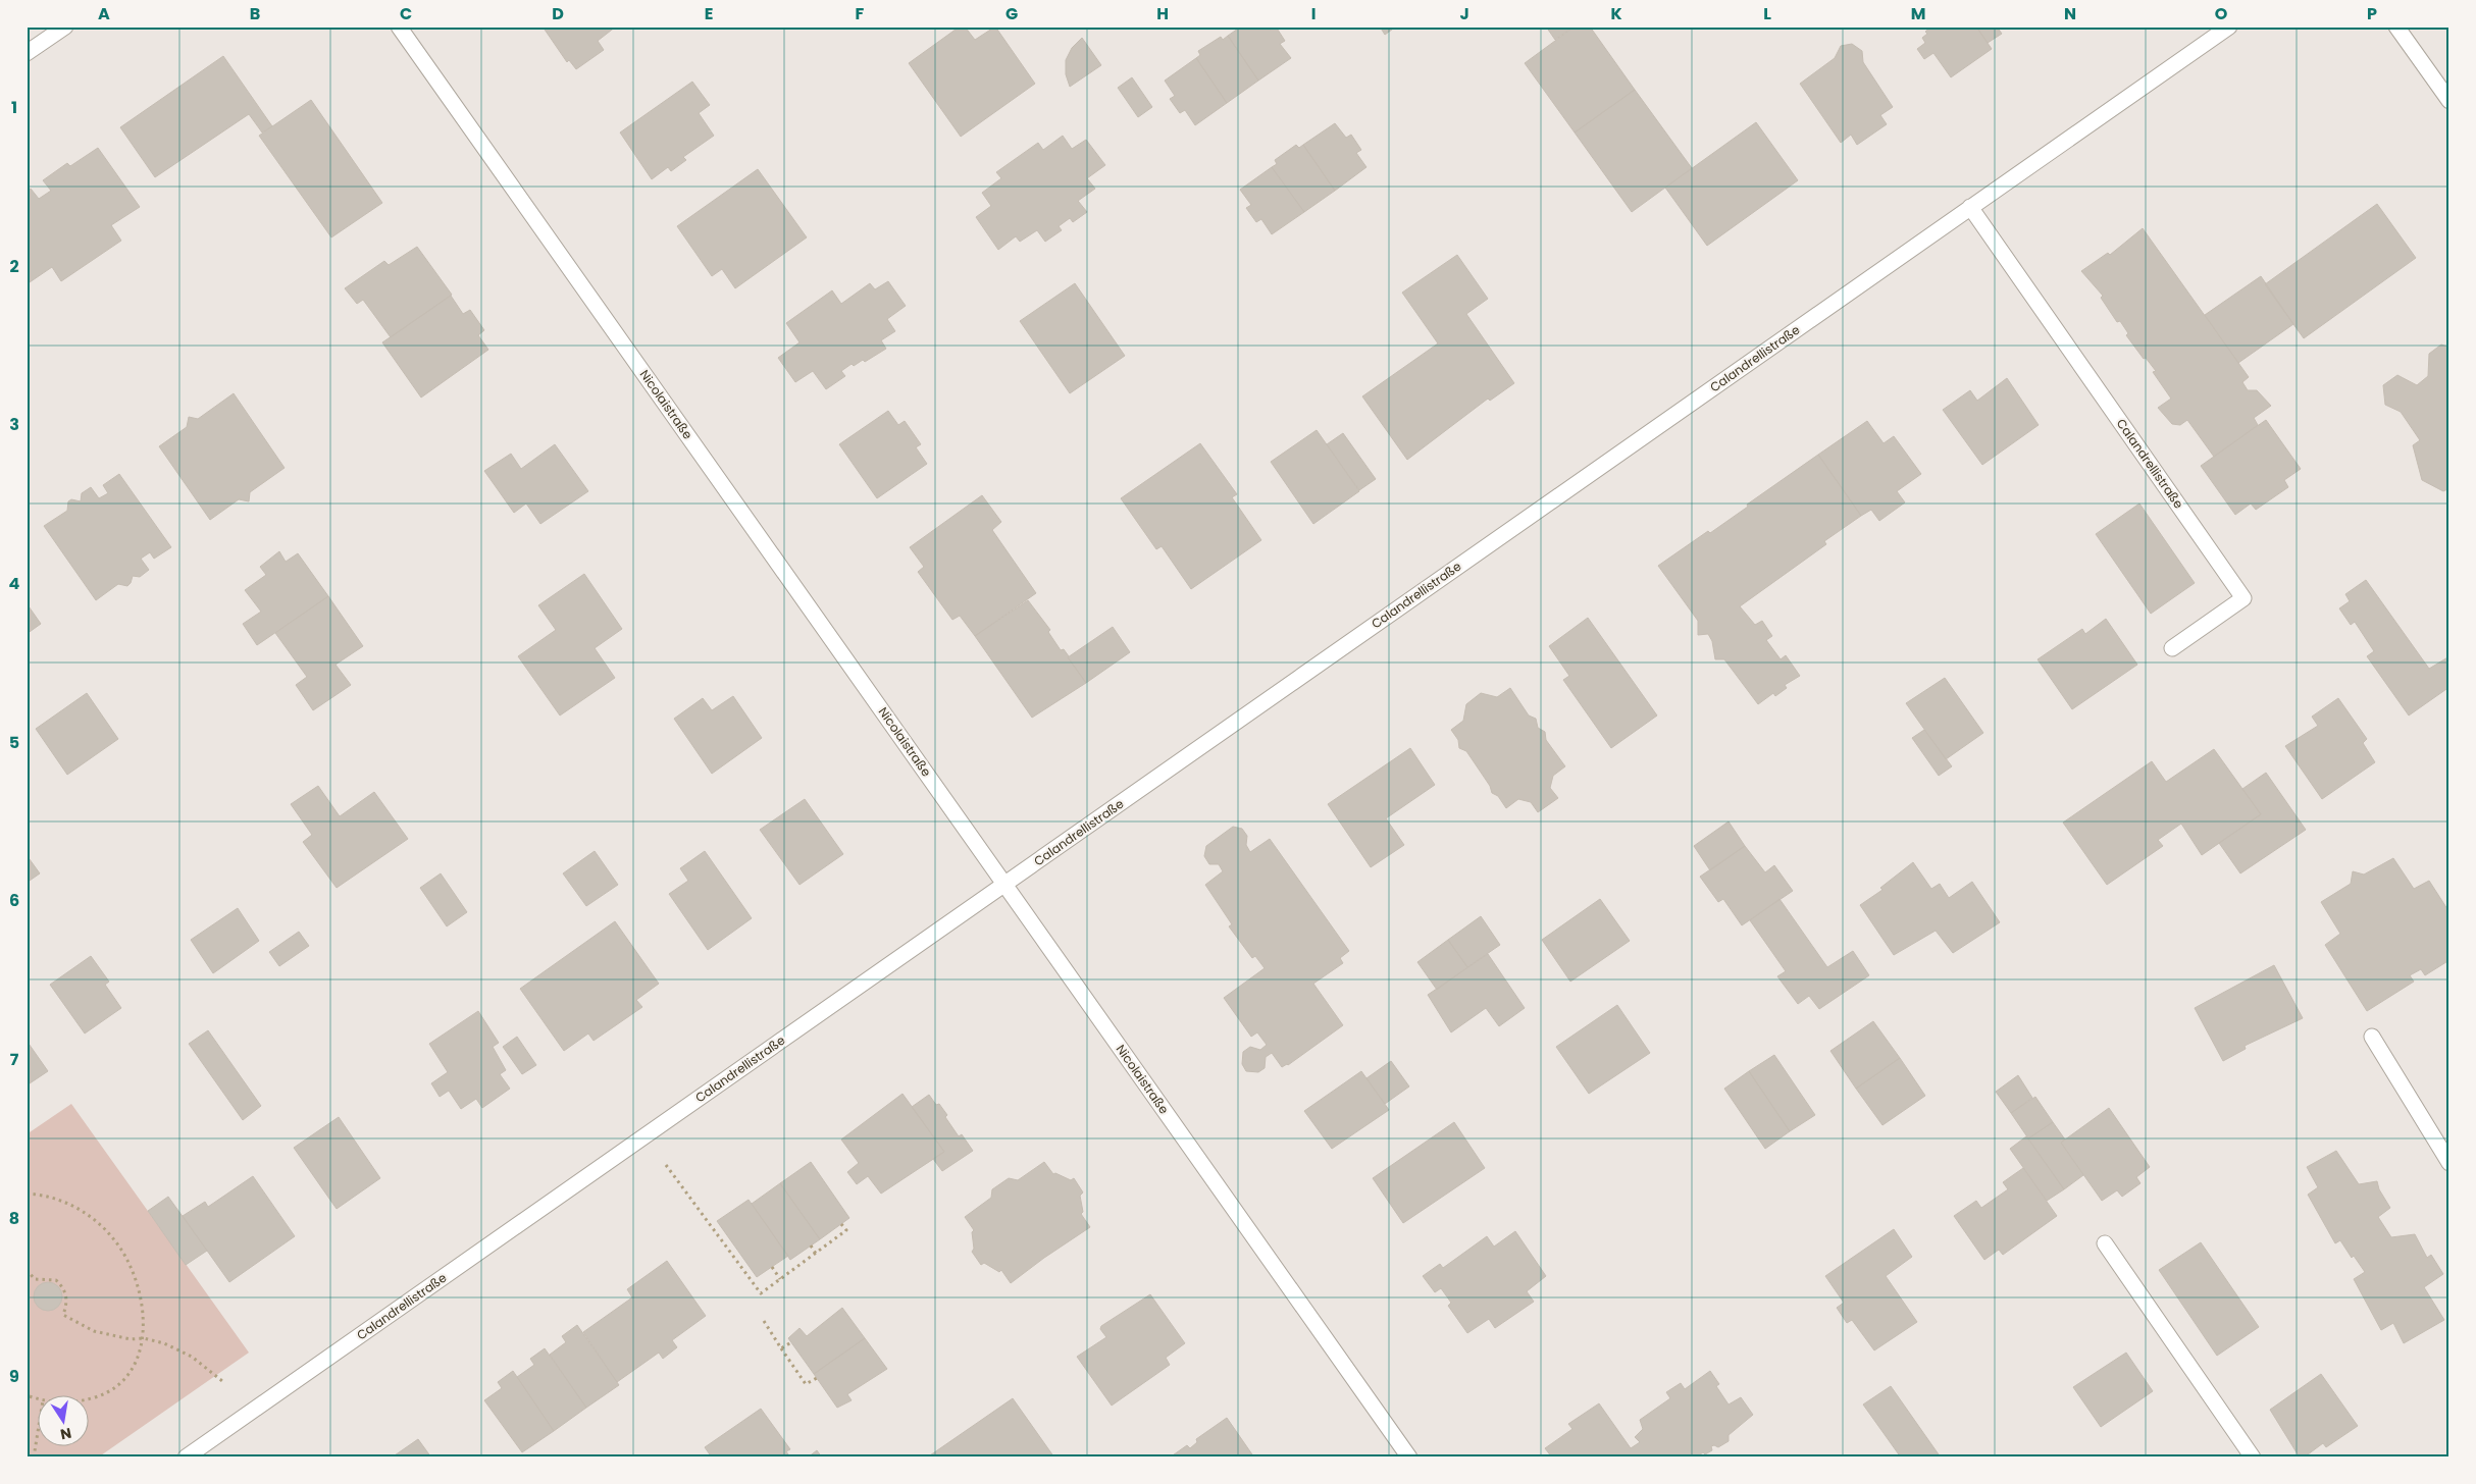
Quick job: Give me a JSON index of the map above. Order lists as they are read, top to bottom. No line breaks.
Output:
{"streets":{"street":["Calandrellistraße","Nicolaistraße"]},"crossings":[["Calandrellistraße","Nicolaistraße"]],"north":"bottom","grid":{"columns":["A","B","C","D","E","F","G","H","I","J","K","L","M","N","O","P"],"rows":["1","2","3","4","5","6","7","8","9"]}}
